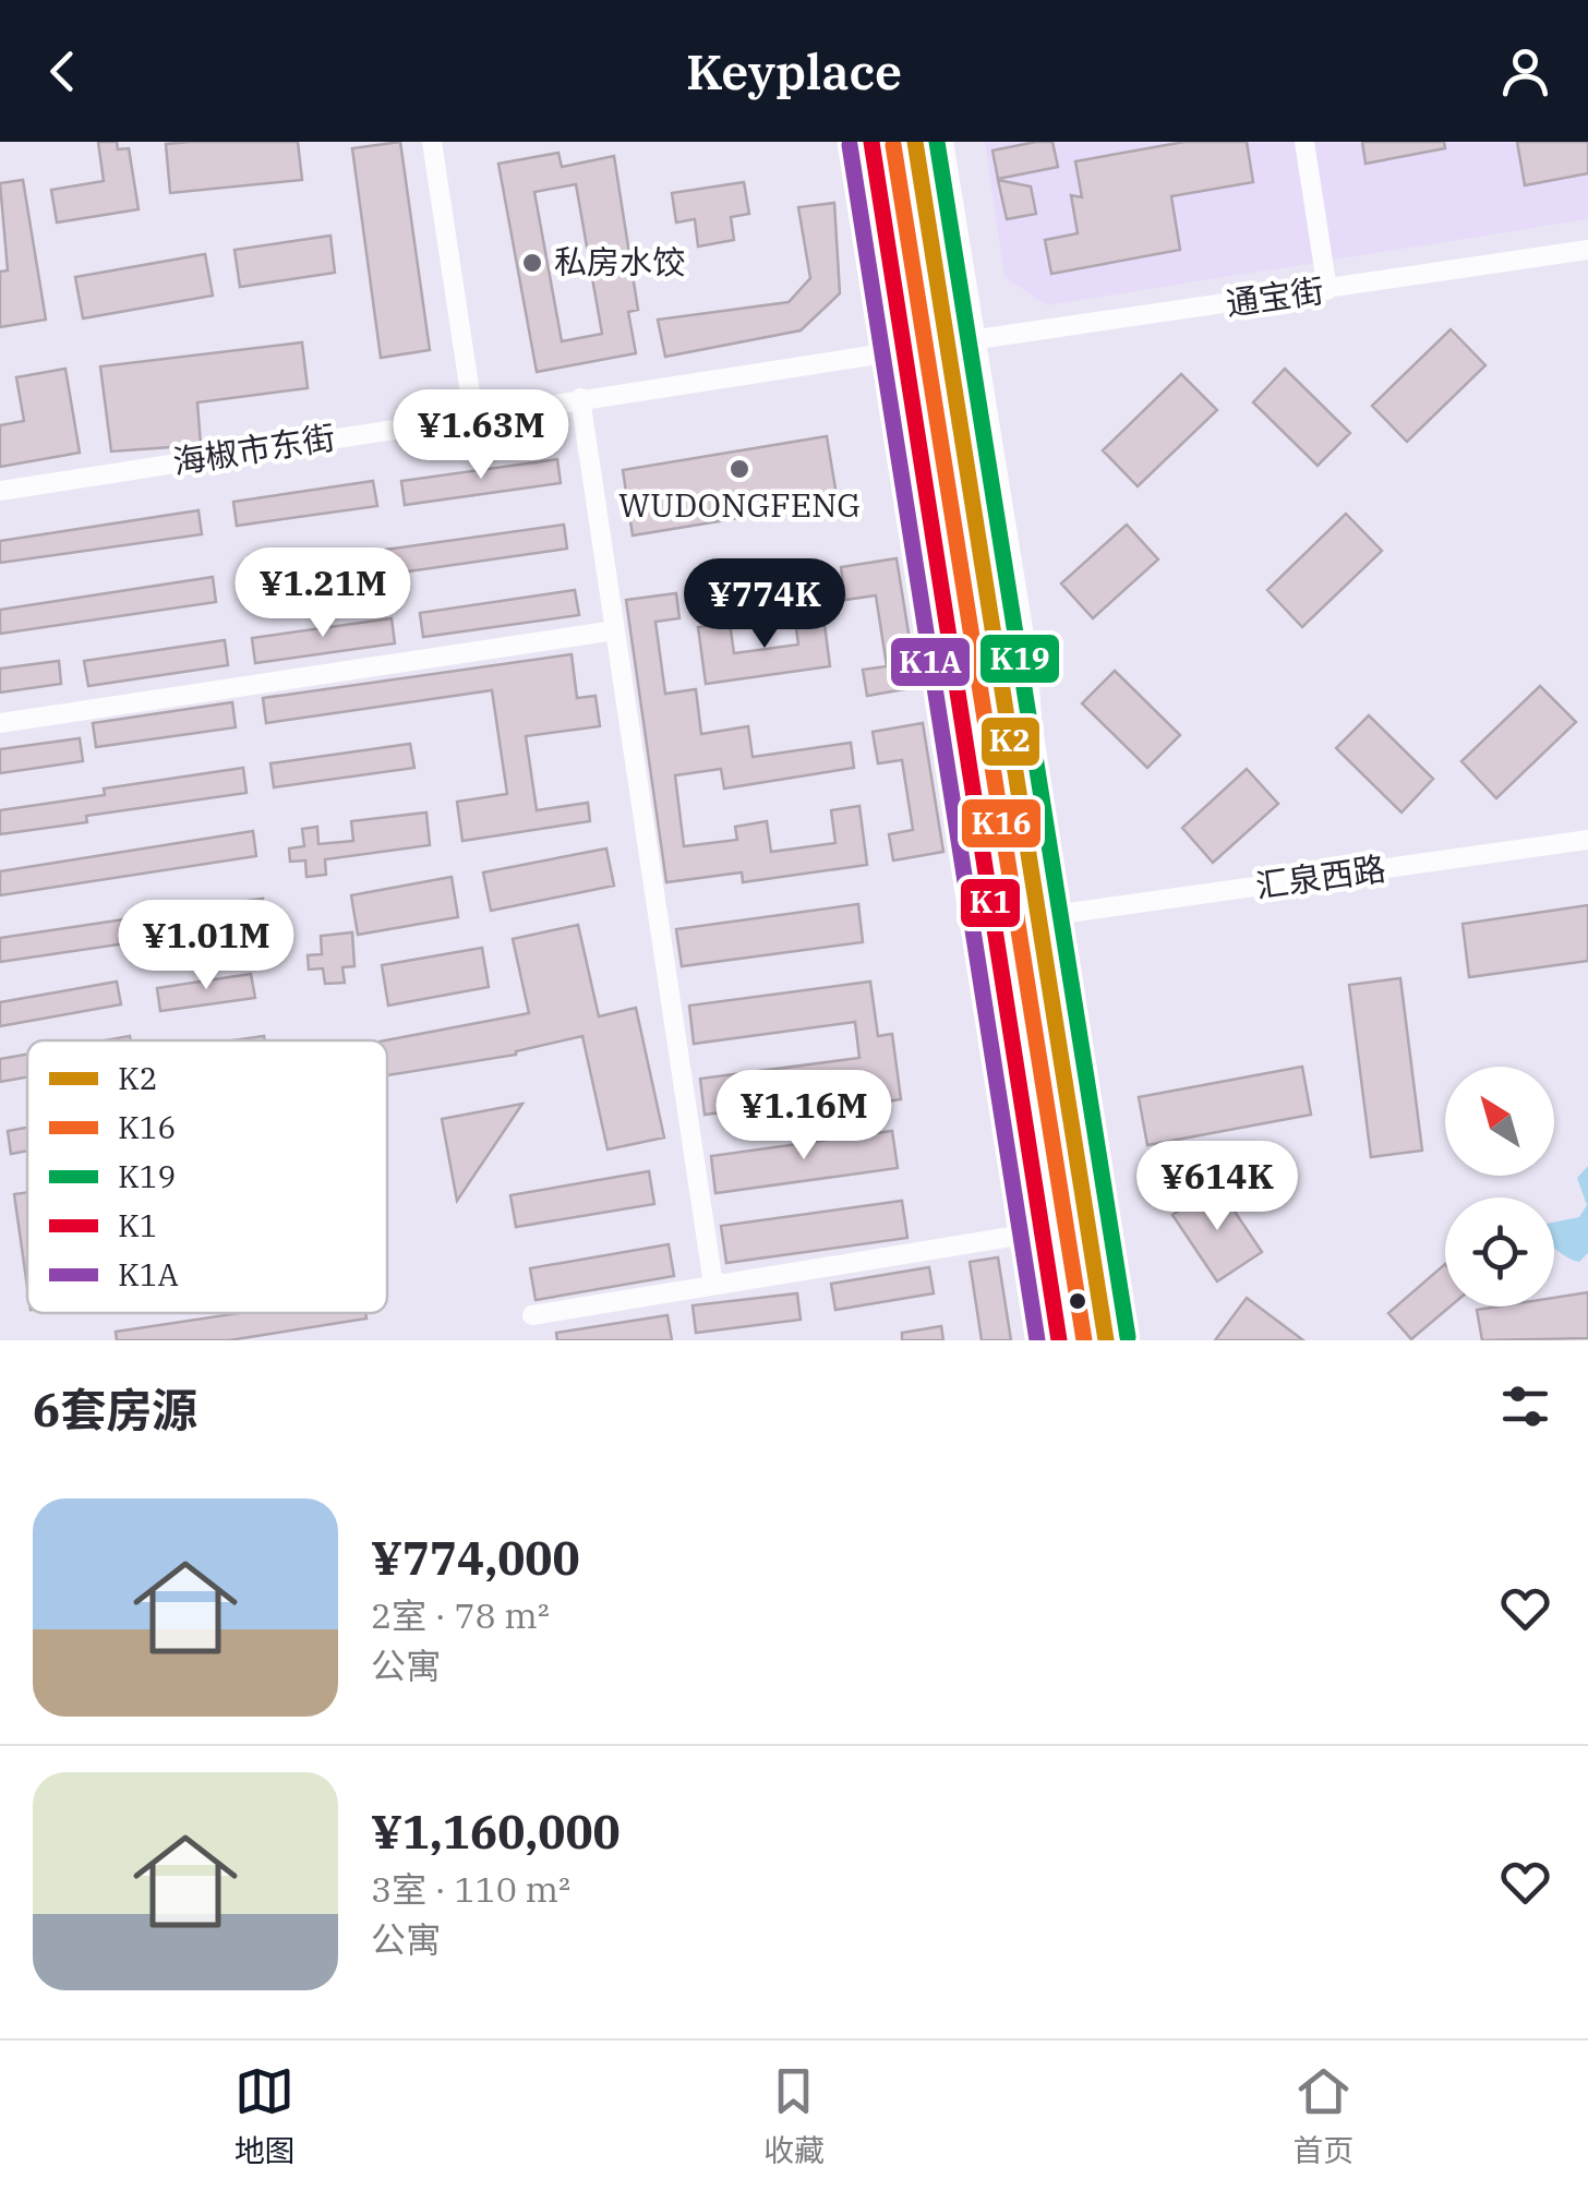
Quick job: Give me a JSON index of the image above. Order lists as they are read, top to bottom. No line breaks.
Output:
{"streets":{"street":["通宝街","海椒市东街","汇泉西路"]},"crossings":[["通宝街","海椒市东街"]],"places":["私房水饺","WUDONGFENG"],"lines":["transit line K2","transit line K19","transit line K1","transit line K16","transit line K1A"],"legend":["K2","K16","K19","K1","K1A"],"north":"top left","page":{"header":"Keyplace","price":["¥1.63M","¥1.21M","¥774K","¥1.01M","¥1.16M","¥614K"],"heading":"6套房源","list":[{"name":"¥774,000","note":"2室 · 78 m² · 公寓"},{"name":"¥1,160,000","note":"3室 · 110 m² · 公寓"}],"tabs":["地图","收藏","首页"]}}
